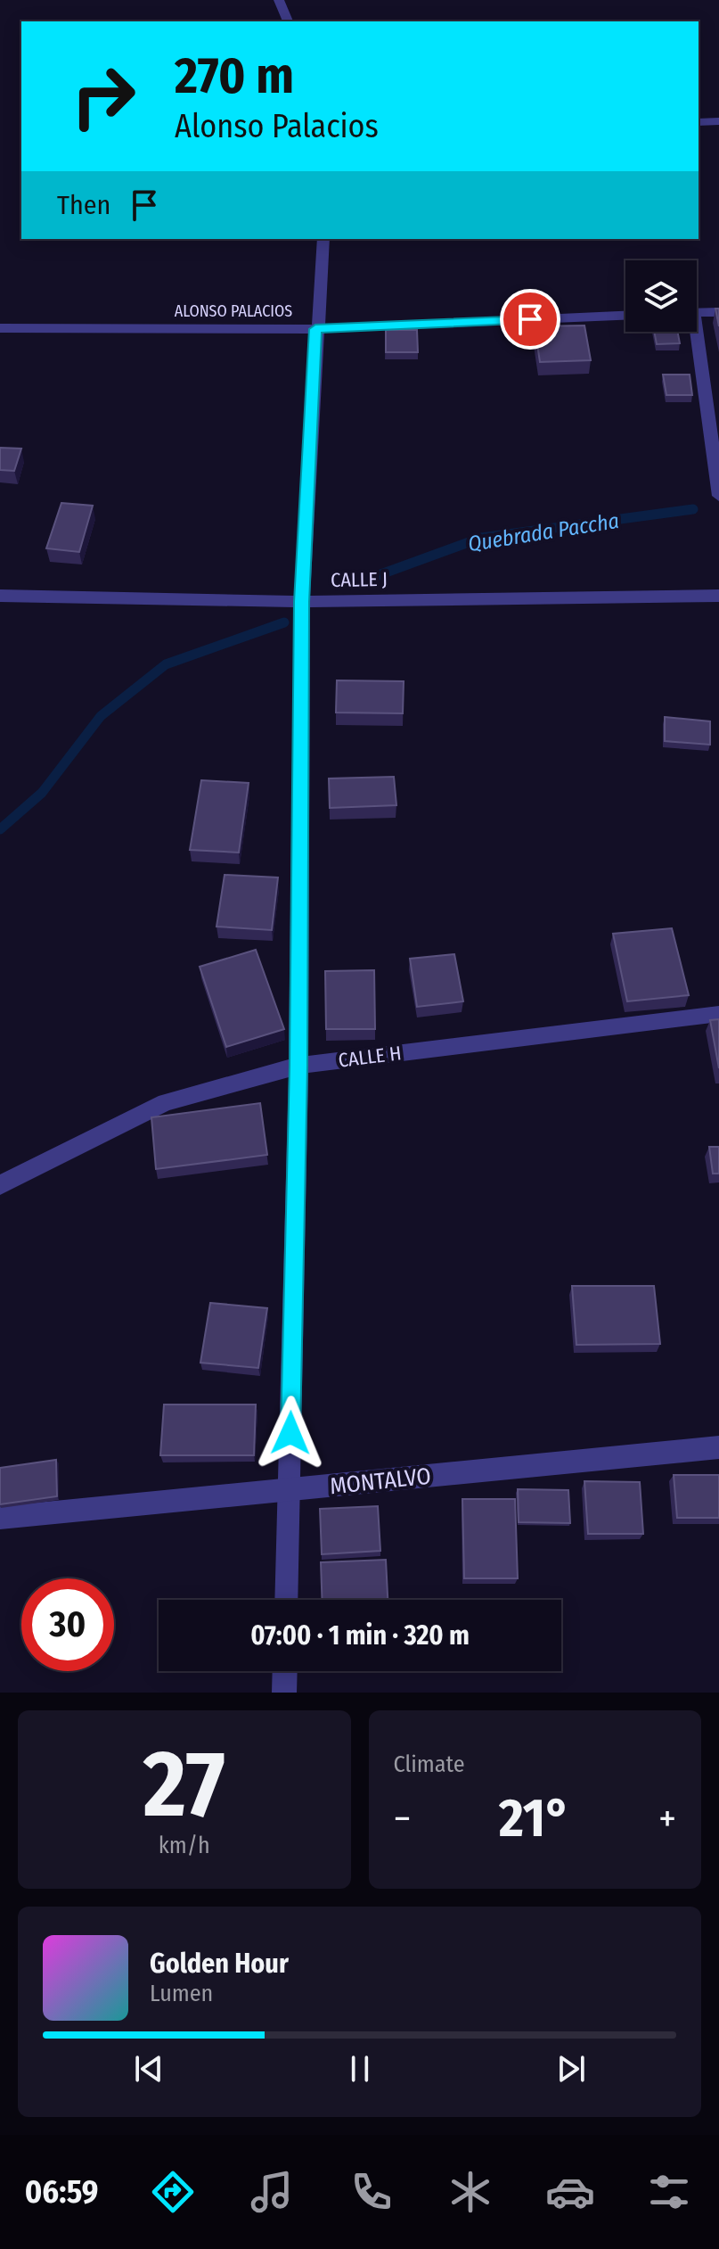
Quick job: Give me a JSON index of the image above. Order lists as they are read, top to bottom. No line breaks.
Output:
{"streets":{"street":["ALONSO PALACIOS","CALLE J","CALLE H","MONTALVO"]},"water":["Quebrada Paccha"],"page":{"turn":["270 m","Alonso Palacios"],"then":"Then","limit":"30","trip":"07:00 · 1 min · 320 m","tile":[["27","km/h"],"Climate"],"heat":["−","21°","+"],"song":["Golden Hour","Lumen"],"tabs":"06:59"}}
